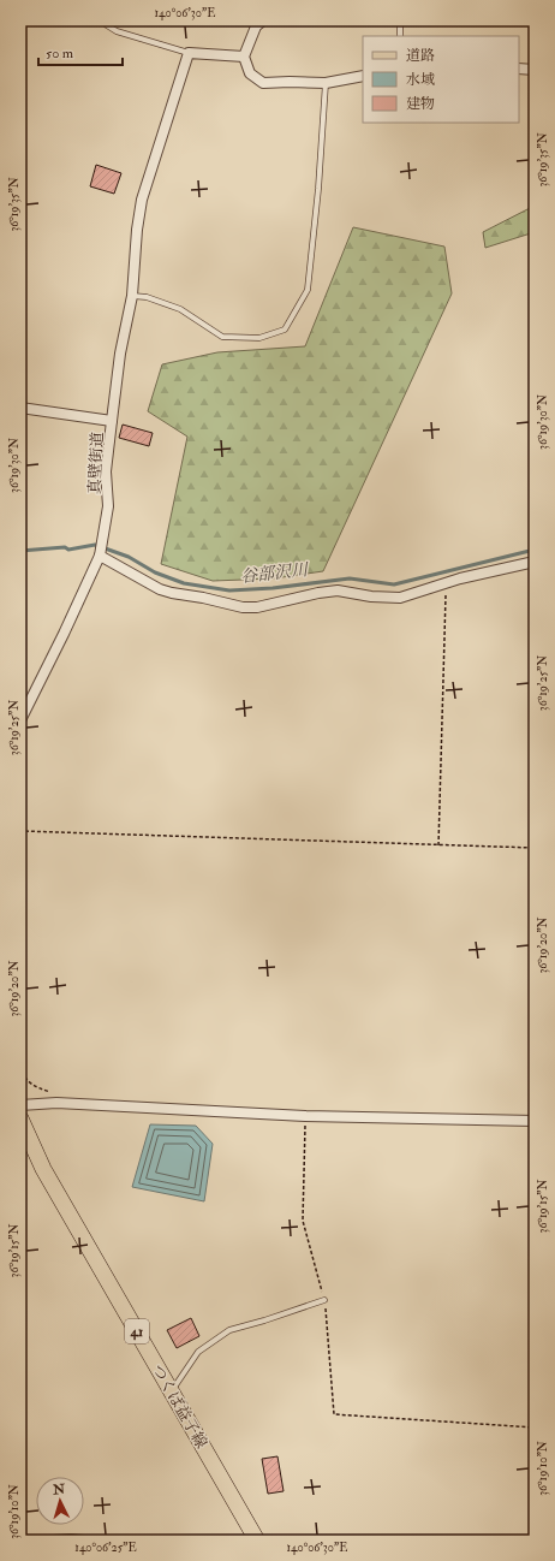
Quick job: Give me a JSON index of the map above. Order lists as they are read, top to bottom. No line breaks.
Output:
{"streets":{"main road":["41","つくば益子線"],"street":["真壁街道"]},"water":["谷部沢川"],"legend":["道路","水域","建物"],"scale_bar":"50 m","north":"top","coordinates":["140°06'30\"E","36°19'35\"N","36°19'30\"N","36°19'25\"N","36°19'20\"N","36°19'15\"N","36°19'10\"N","140°06'25\"E"]}
